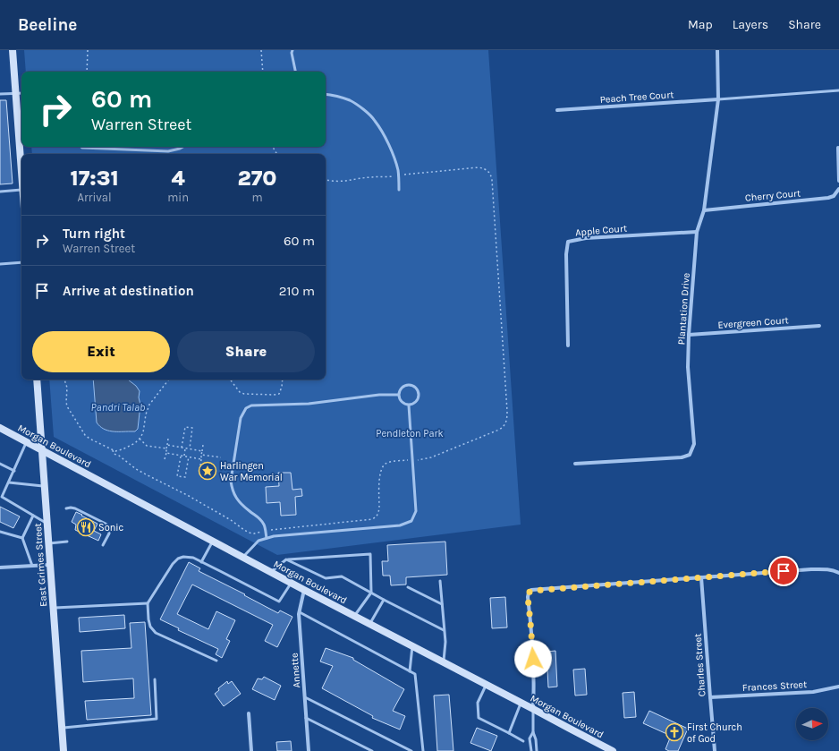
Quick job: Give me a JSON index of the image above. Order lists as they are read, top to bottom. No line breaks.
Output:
{"streets":{"main road":["Morgan Boulevard","East Grimes Street"],"street":["Peach Tree Court","Cherry Court","Apple Court","Plantation Drive","Evergreen Court","Charles Street","Annette","Frances Street"]},"crossings":[["Peach Tree Court","Plantation Drive"],["Cherry Court","Plantation Drive"],["Apple Court","Plantation Drive"],["Plantation Drive","Evergreen Court"],["Morgan Boulevard","East Grimes Street"],["Morgan Boulevard","Annette"],["Charles Street","Frances Street"]],"water":["Pandri Talab"],"parks":["Pendleton Park"],"places":{"place":["Harlingen War Memorial"],"restaurant":["Sonic"],"church":["First Church of God"]},"north":"right","page":{"header":"Beeline","nav":["Map","Layers","Share"],"turn":["60 m","Warren Street"],"eta":["17:31","Arrival","4","min","270","m"],"list":[{"name":"Turn right","note":"Warren Street","value":"60 m"},{"name":"Arrive at destination","value":"210 m"}],"buttons":["Exit","Share"]}}
